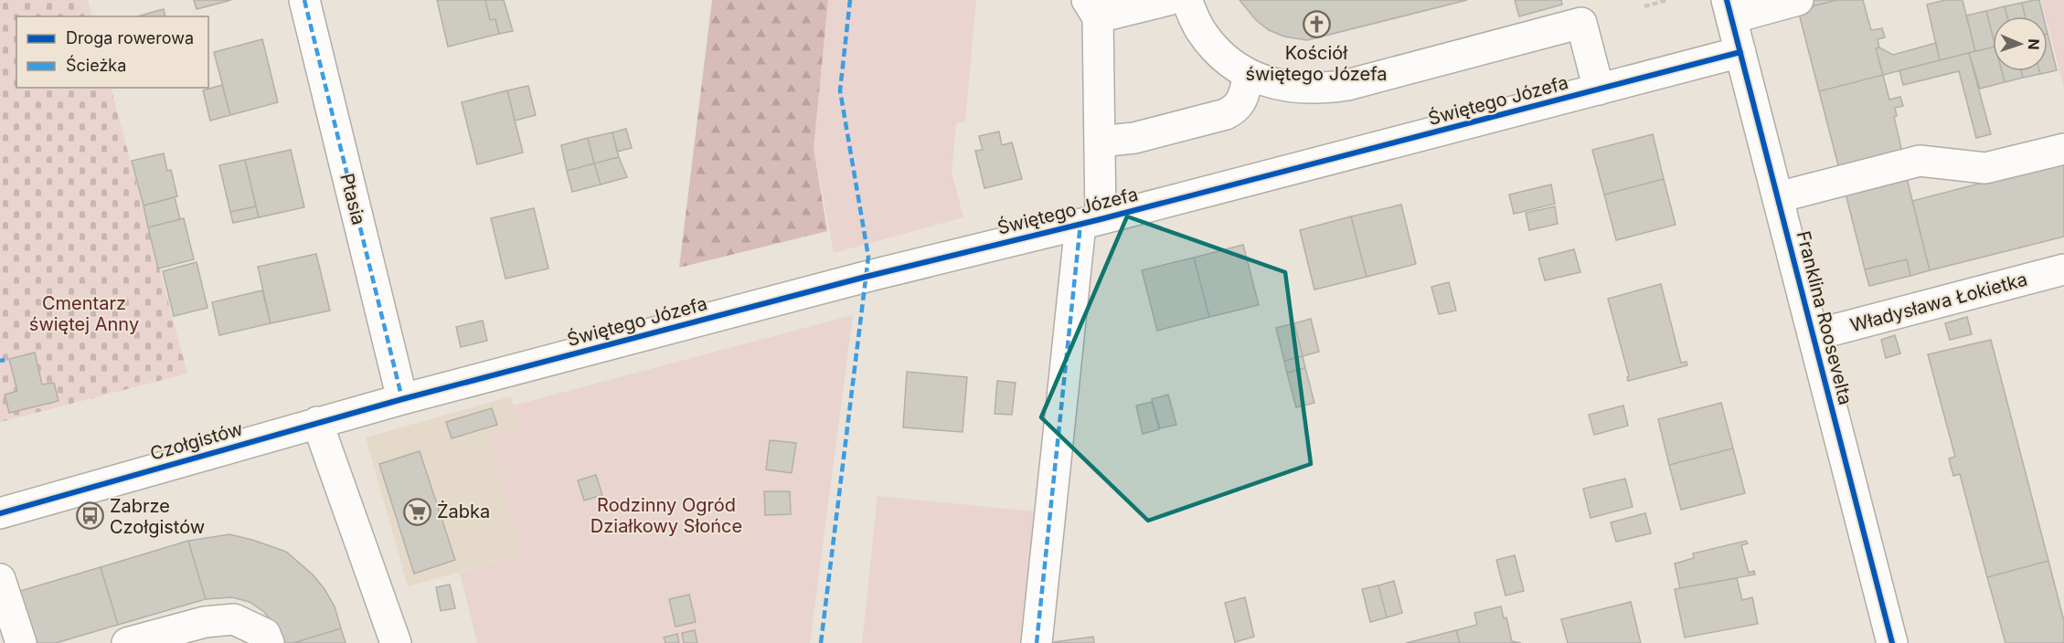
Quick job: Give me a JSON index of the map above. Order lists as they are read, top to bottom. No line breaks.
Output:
{"streets":{"street":["Świętego Józefa","Ptasia","Władysława Łokietka","Franklina Roosevelta","Czołgistów"]},"crossings":[["Świętego Józefa","Ptasia"],["Świętego Józefa","Franklina Roosevelta"],["Świętego Józefa","Czołgistów"],["Ptasia","Czołgistów"],["Władysława Łokietka","Franklina Roosevelta"]],"parks":["Cmentarz świętej Anny","Rodzinny Ogród Działkowy Słońce"],"places":{"church":["Kościół świętego Józefa"],"supermarket":["Żabka"],"bus stop":["Zabrze Czołgistów"]},"legend":["Droga rowerowa","Ścieżka"],"north":"right"}
